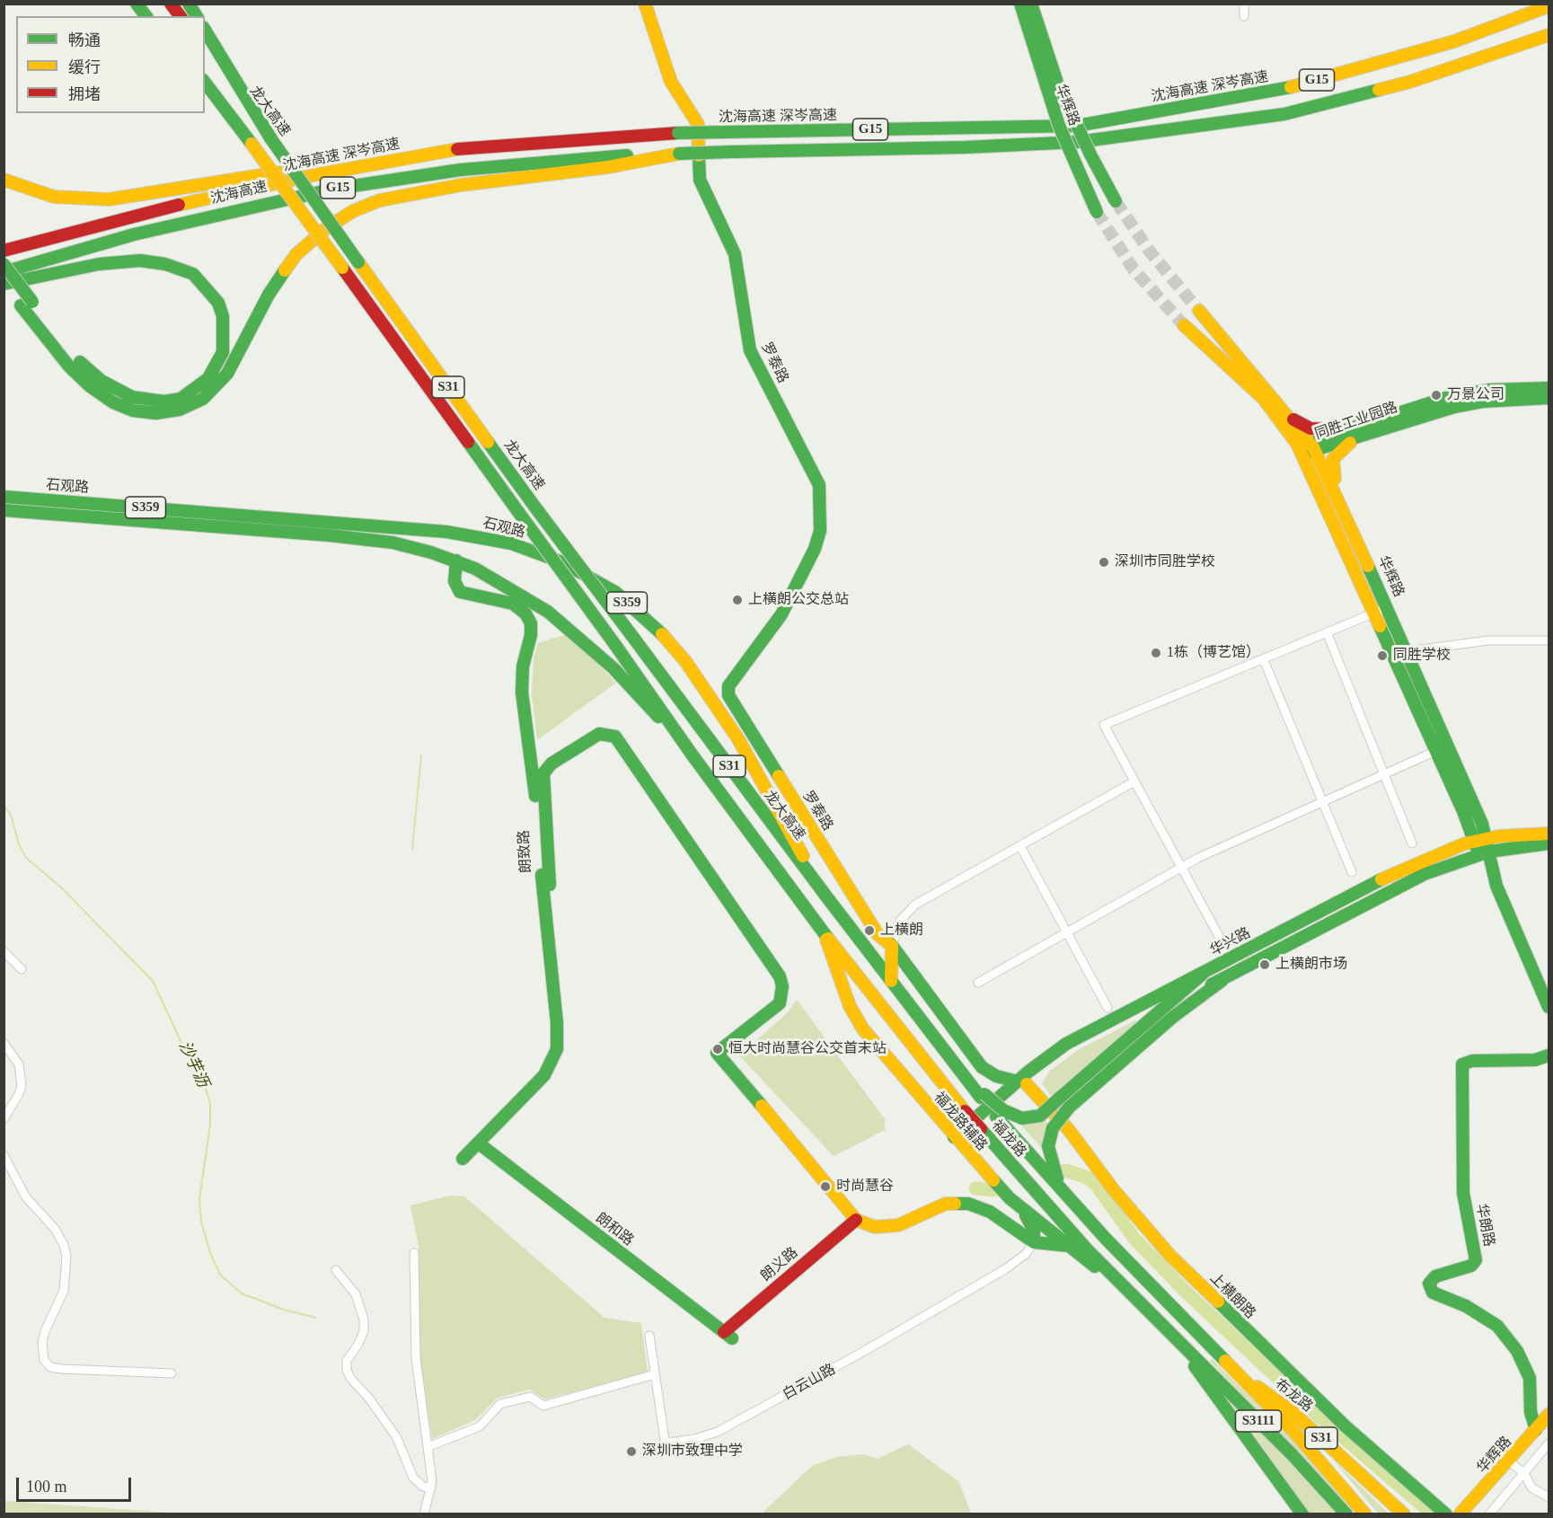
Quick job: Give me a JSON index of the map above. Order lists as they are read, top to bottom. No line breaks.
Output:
{"streets":{"main road":["G15","沈海高速 深岑高速","华辉路","龙大高速","沈海高速","罗泰路","S31","同胜工业园路","石观路","S359","朗致路","华兴路","福龙路辅路","福龙路","华朗路","朗和路","朗义路","上横朗路","布龙路","S3111"],"street":["白云山路"]},"crossings":[["G15","沈海高速"],["华辉路","同胜工业园路"],["华辉路","华兴路"],["华辉路","华朗路"],["龙大高速","石观路"],["龙大高速","福龙路"],["罗泰路","华兴路"],["罗泰路","上横朗路"],["S31","石观路"],["S31","福龙路"],["石观路","朗致路"],["石观路","福龙路"],["朗致路","朗和路"],["华兴路","福龙路辅路"],["华兴路","上横朗路"],["福龙路辅路","福龙路"],["福龙路","布龙路"],["朗和路","朗义路"]],"water":["沙芋沥"],"places":["万景公司","深圳市同胜学校","上横朗公交总站","1栋（博艺馆）","同胜学校","上横朗","上横朗市场","恒大时尚慧谷公交首末站","时尚慧谷","深圳市致理中学"],"legend":["畅通","缓行","拥堵"],"scale_bar":"100 m"}
